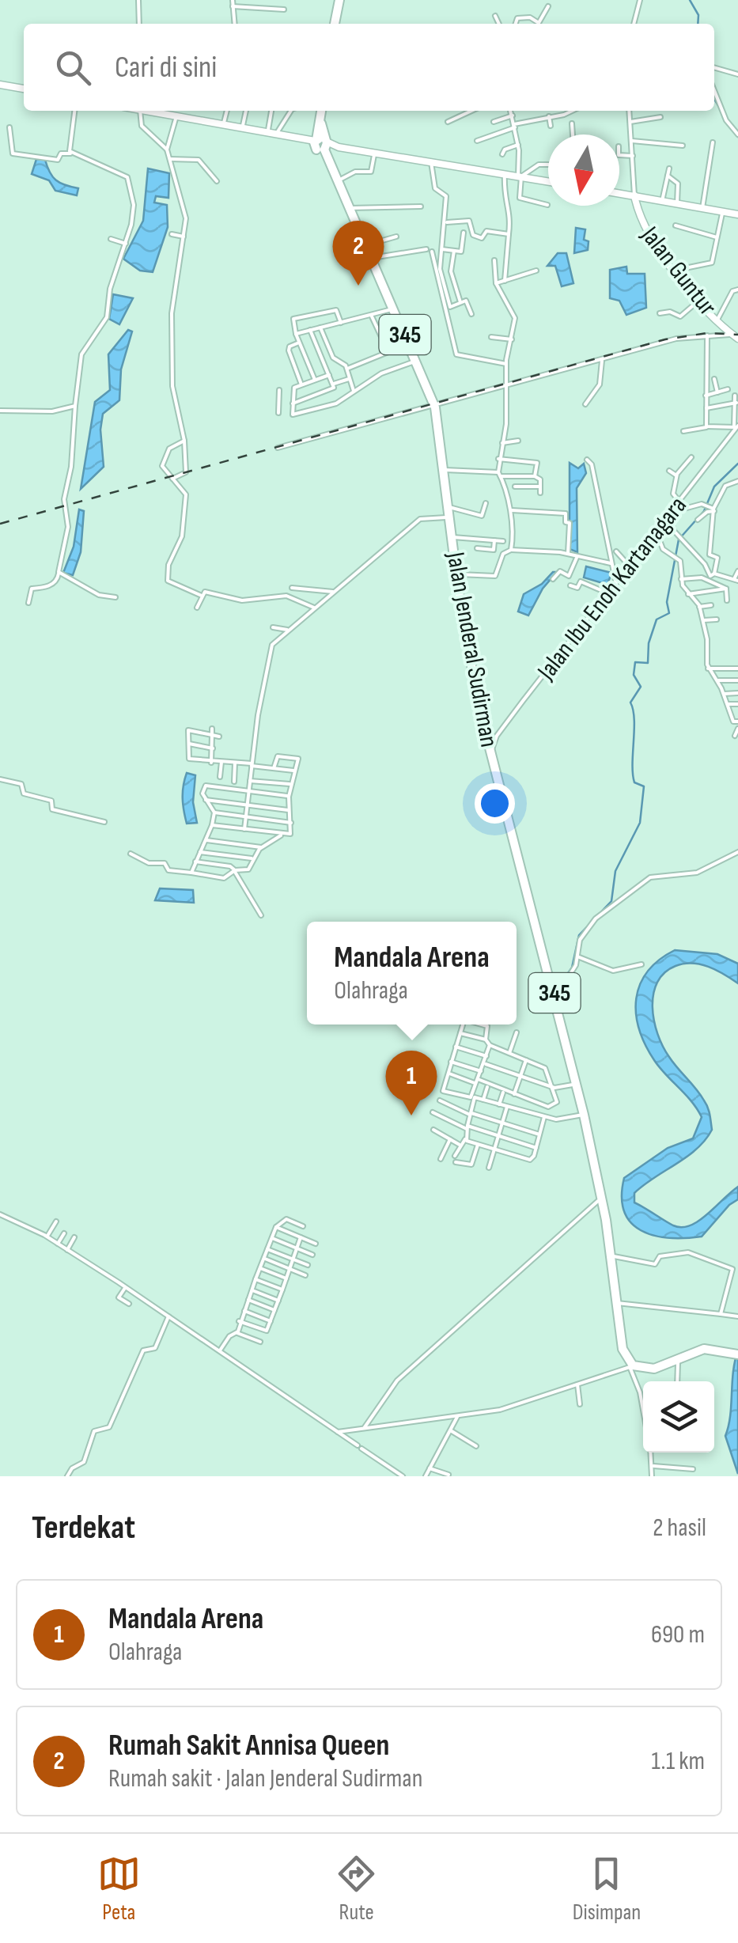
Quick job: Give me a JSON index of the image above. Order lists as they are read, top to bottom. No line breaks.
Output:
{"streets":{"main road":["Jalan Guntur","345","Jalan Jenderal Sudirman"],"street":["Jalan Ibu Enoh Kartanagara"]},"crossings":[["Jalan Ibu Enoh Kartanagara","Jalan Jenderal Sudirman"]],"north":"bottom","page":{"search":"Cari di sini","pins":["2","1"],"popup":["Mandala Arena","Olahraga"],"heading":["Terdekat","2 hasil"],"list":[{"mark":"1","name":"Mandala Arena","note":"Olahraga","value":"690 m"},{"mark":"2","name":"Rumah Sakit Annisa Queen","note":"Rumah sakit · Jalan Jenderal Sudirman","value":"1.1 km"}],"nav":["Peta","Rute","Disimpan"]}}
